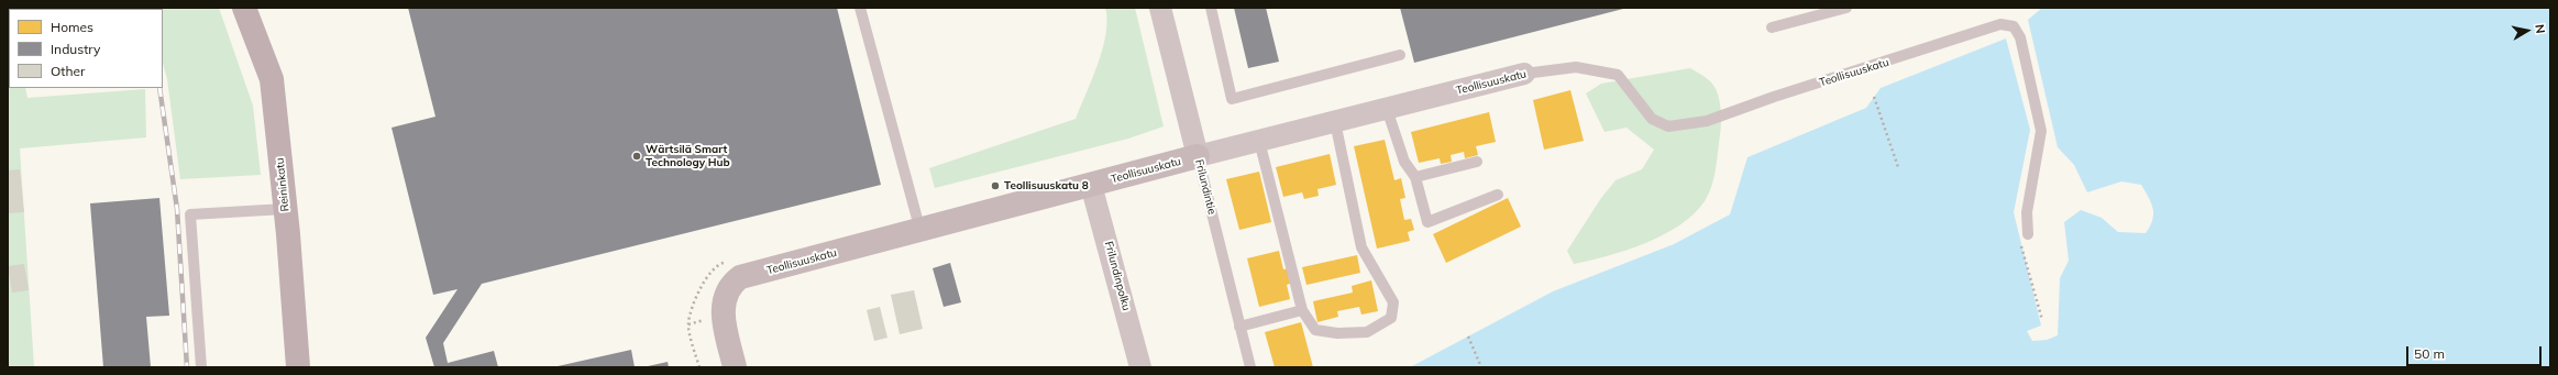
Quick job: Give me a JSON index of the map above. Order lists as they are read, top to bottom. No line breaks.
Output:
{"streets":{"main road":["Reininkatu"],"street":["Teollisuuskatu","Frilundintie","Frilundinpolku"]},"crossings":[["Teollisuuskatu","Frilundintie"],["Teollisuuskatu","Frilundinpolku"]],"places":["Wärtsilä Smart Technology Hub","Teollisuuskatu 8"],"legend":["Homes","Industry","Other"],"scale_bar":"50 m","north":"right"}
